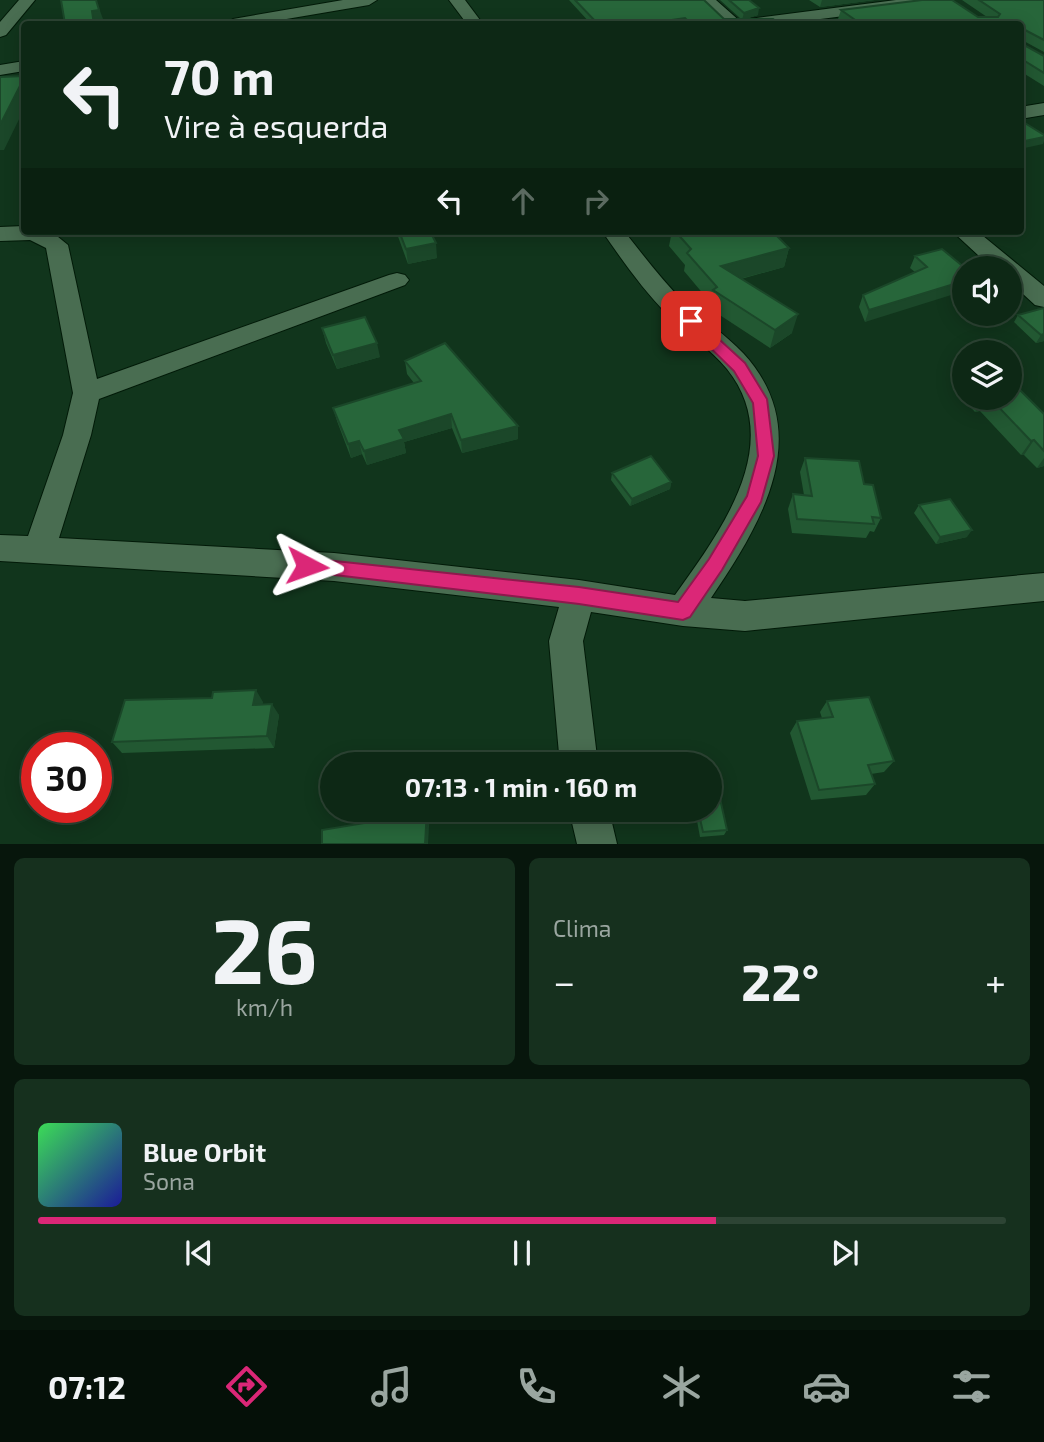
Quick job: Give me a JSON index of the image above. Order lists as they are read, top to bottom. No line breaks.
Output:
{"page":{"turn":["70 m","Vire à esquerda"],"limit":"30","trip":"07:13 · 1 min · 160 m","tile":[["26","km/h"],"Clima"],"heat":["−","22°","+"],"song":["Blue Orbit","Sona"],"tabs":"07:12"}}
